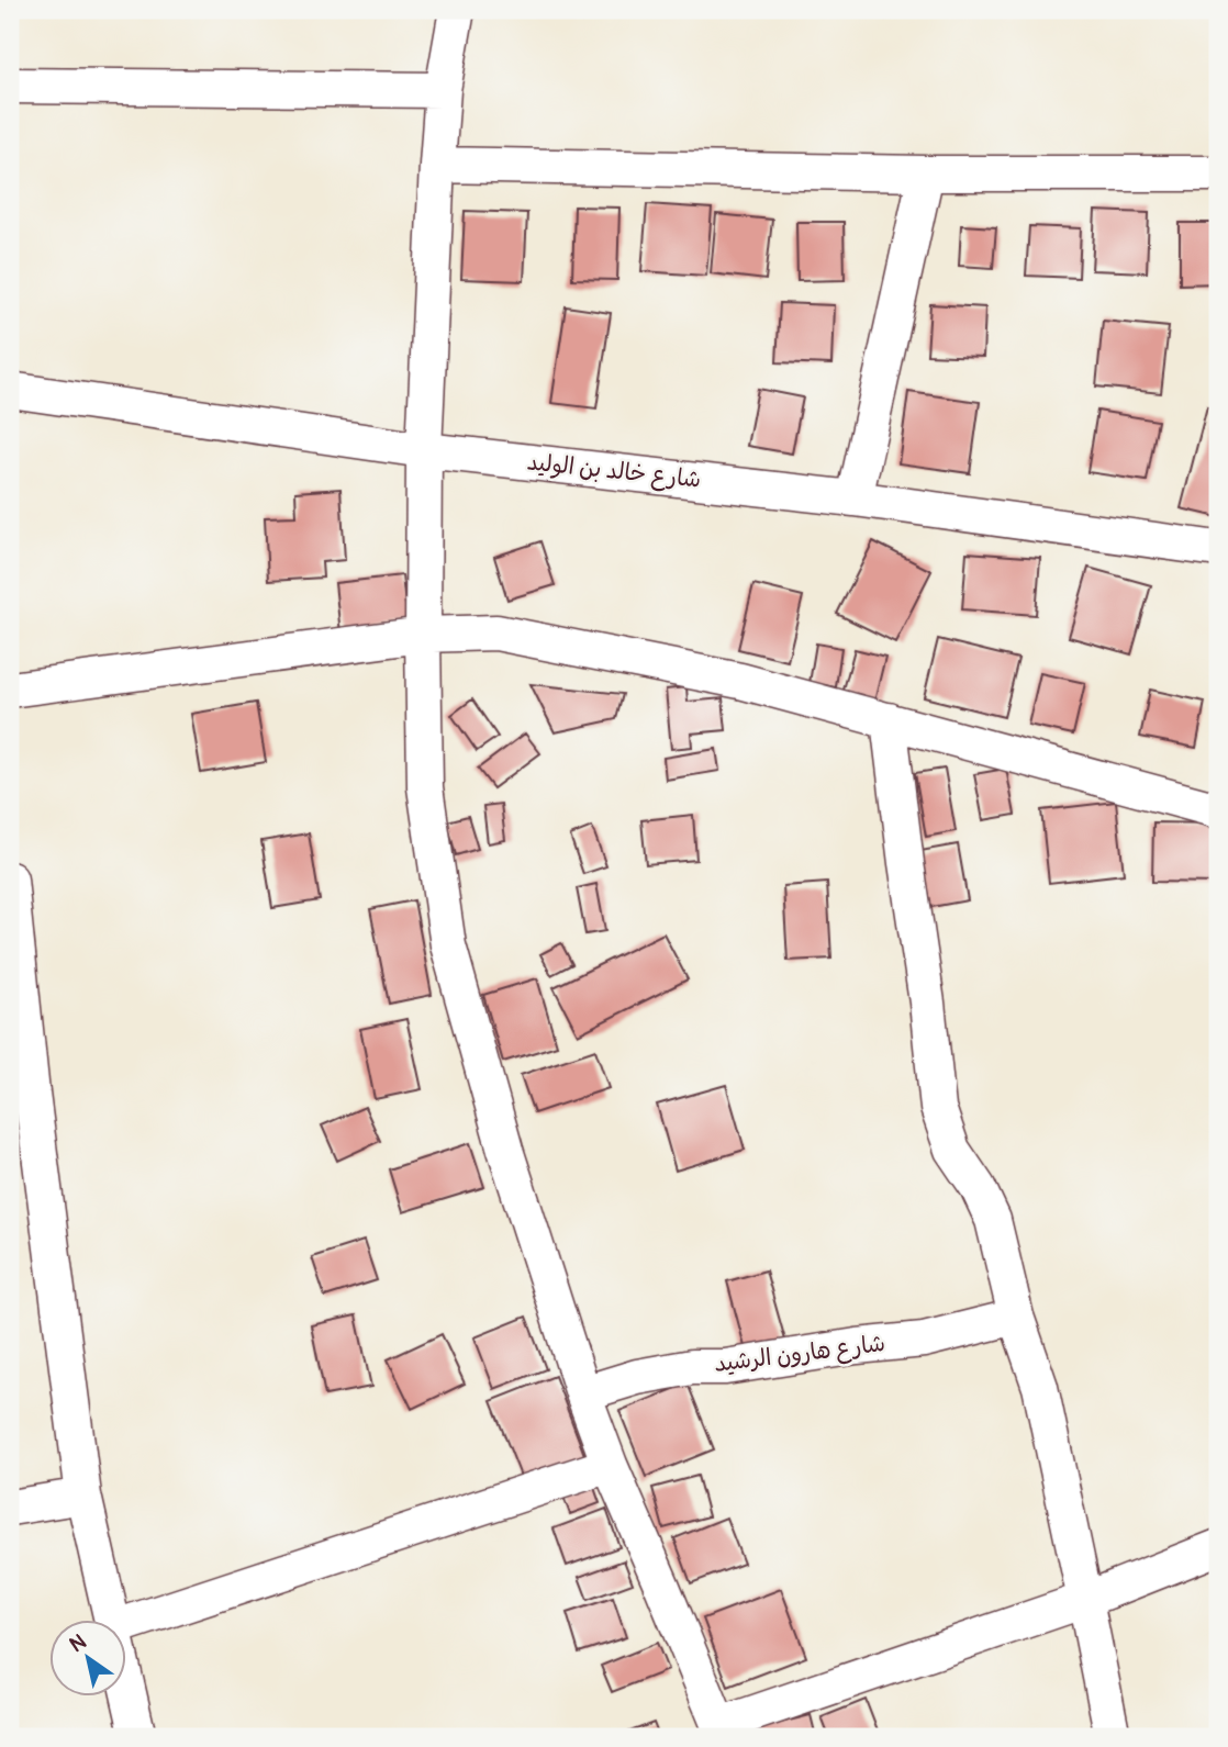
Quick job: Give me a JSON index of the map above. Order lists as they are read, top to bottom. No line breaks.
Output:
{"streets":{"street":["شارع خالد بن الوليد","شارع هارون الرشيد"]},"north":"top left"}
